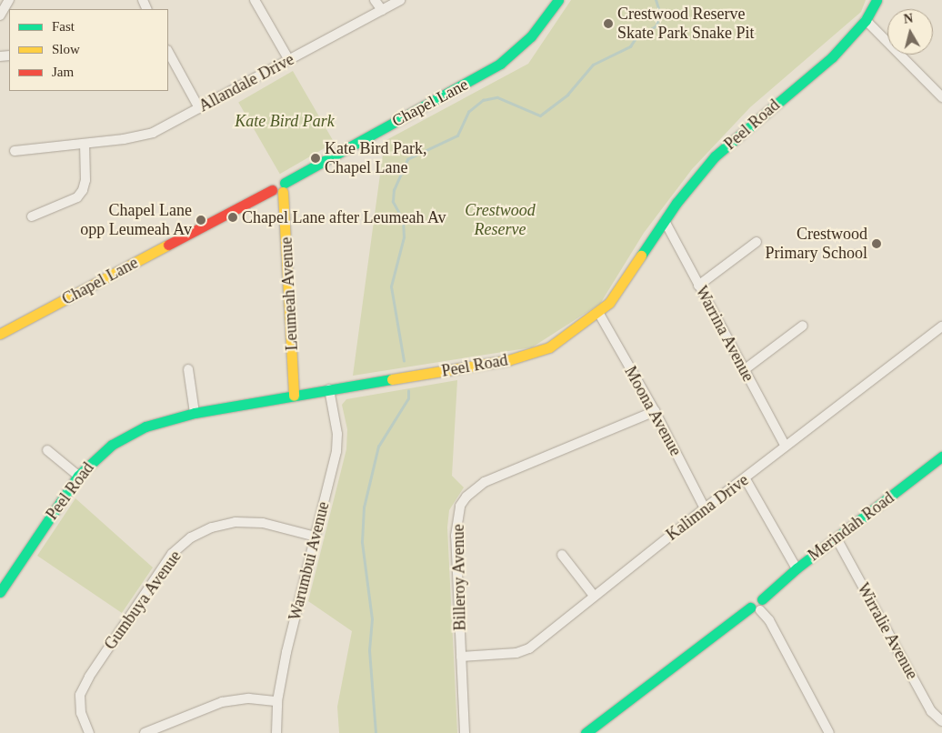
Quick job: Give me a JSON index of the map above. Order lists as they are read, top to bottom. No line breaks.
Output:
{"streets":{"street":["Allandale Drive","Chapel Lane","Peel Road","Leumeah Avenue","Warrina Avenue","Moona Avenue","Kalimna Drive","Merindah Road","Warumbui Avenue","Billeroy Avenue","Gumbuya Avenue","Wirralie Avenue"]},"crossings":[["Chapel Lane","Leumeah Avenue"],["Peel Road","Leumeah Avenue"],["Peel Road","Warrina Avenue"],["Peel Road","Moona Avenue"],["Peel Road","Warumbui Avenue"],["Warrina Avenue","Kalimna Drive"],["Moona Avenue","Kalimna Drive"],["Moona Avenue","Billeroy Avenue"],["Kalimna Drive","Billeroy Avenue"],["Merindah Road","Wirralie Avenue"],["Warumbui Avenue","Gumbuya Avenue"]],"parks":["Kate Bird Park","Crestwood Reserve"],"places":["Crestwood Reserve Skate Park Snake Pit","Kate Bird Park, Chapel Lane","Chapel Lane after Leumeah Av","Chapel Lane opp Leumeah Av","Crestwood Primary School"],"legend":["Fast","Slow","Jam"],"north":"top"}
